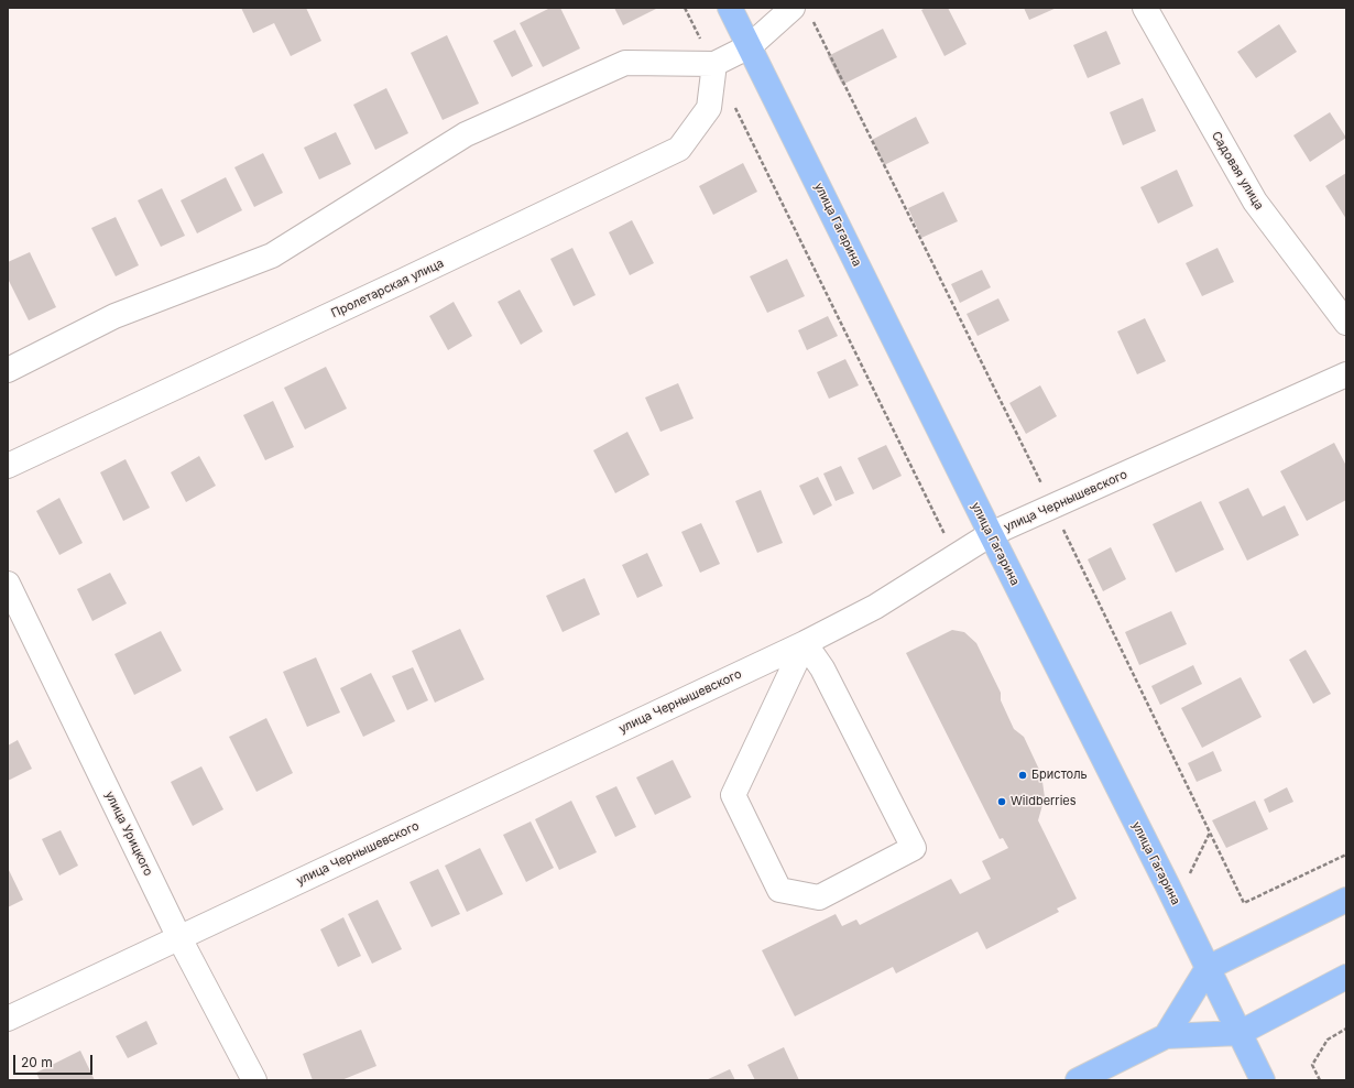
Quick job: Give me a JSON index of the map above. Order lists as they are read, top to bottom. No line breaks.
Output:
{"streets":{"main road":["улица Гагарина"],"street":["Садовая улица","Пролетарская улица","улица Чернышевского","улица Урицкого"]},"crossings":[["улица Гагарина","улица Чернышевского"],["улица Чернышевского","улица Урицкого"]],"places":["Бристоль","Wildberries"],"scale_bar":"20 m"}
